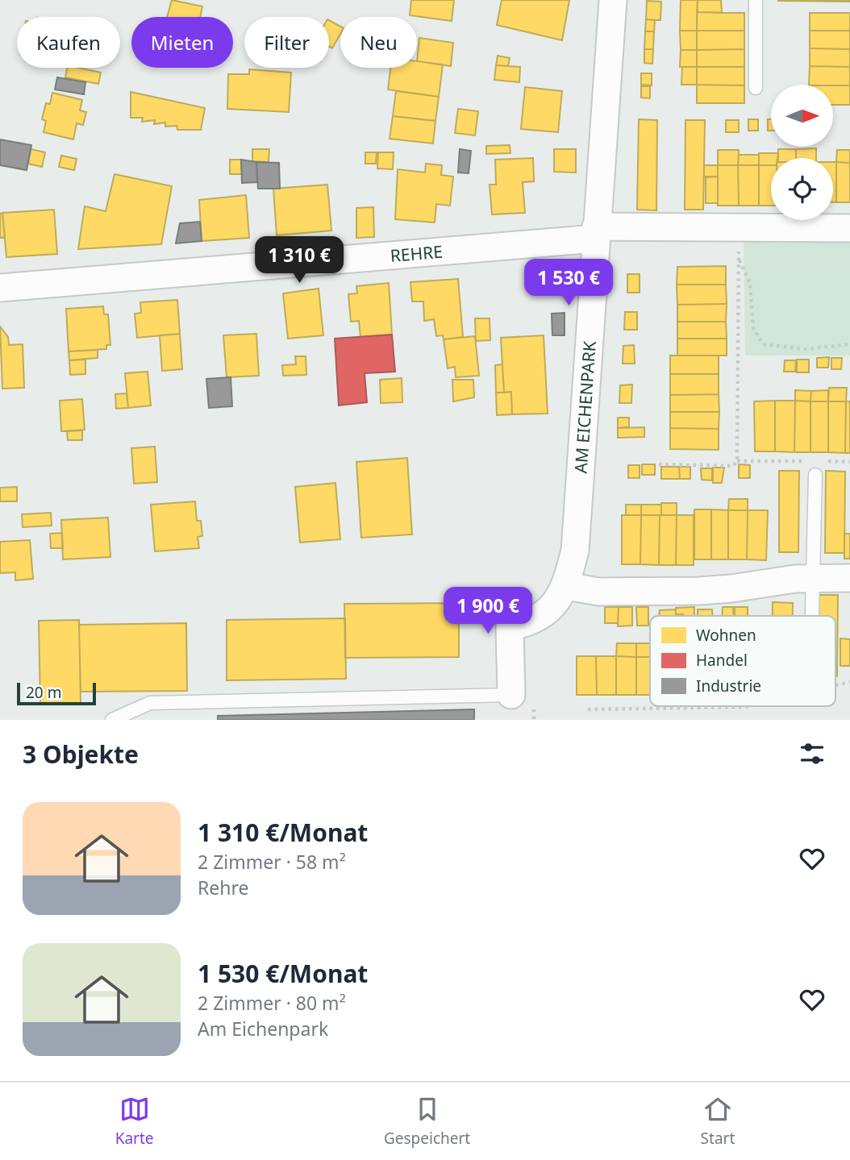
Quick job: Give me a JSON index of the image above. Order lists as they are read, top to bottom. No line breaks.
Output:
{"streets":{"street":["REHRE","AM EICHENPARK"]},"crossings":[["REHRE","AM EICHENPARK"]],"legend":["Wohnen","Handel","Industrie"],"scale_bar":"20 m","north":"right","page":{"chip":["Kaufen","Mieten","Filter","Neu"],"price":["1 310 €","1 530 €","1 900 €"],"scale":"20 m","heading":"3 Objekte","list":[{"name":"1 310 €/Monat","note":"2 Zimmer · 58 m² · Rehre"},{"name":"1 530 €/Monat","note":"2 Zimmer · 80 m² · Am Eichenpark"}],"tabs":["Karte","Gespeichert","Start"]}}
